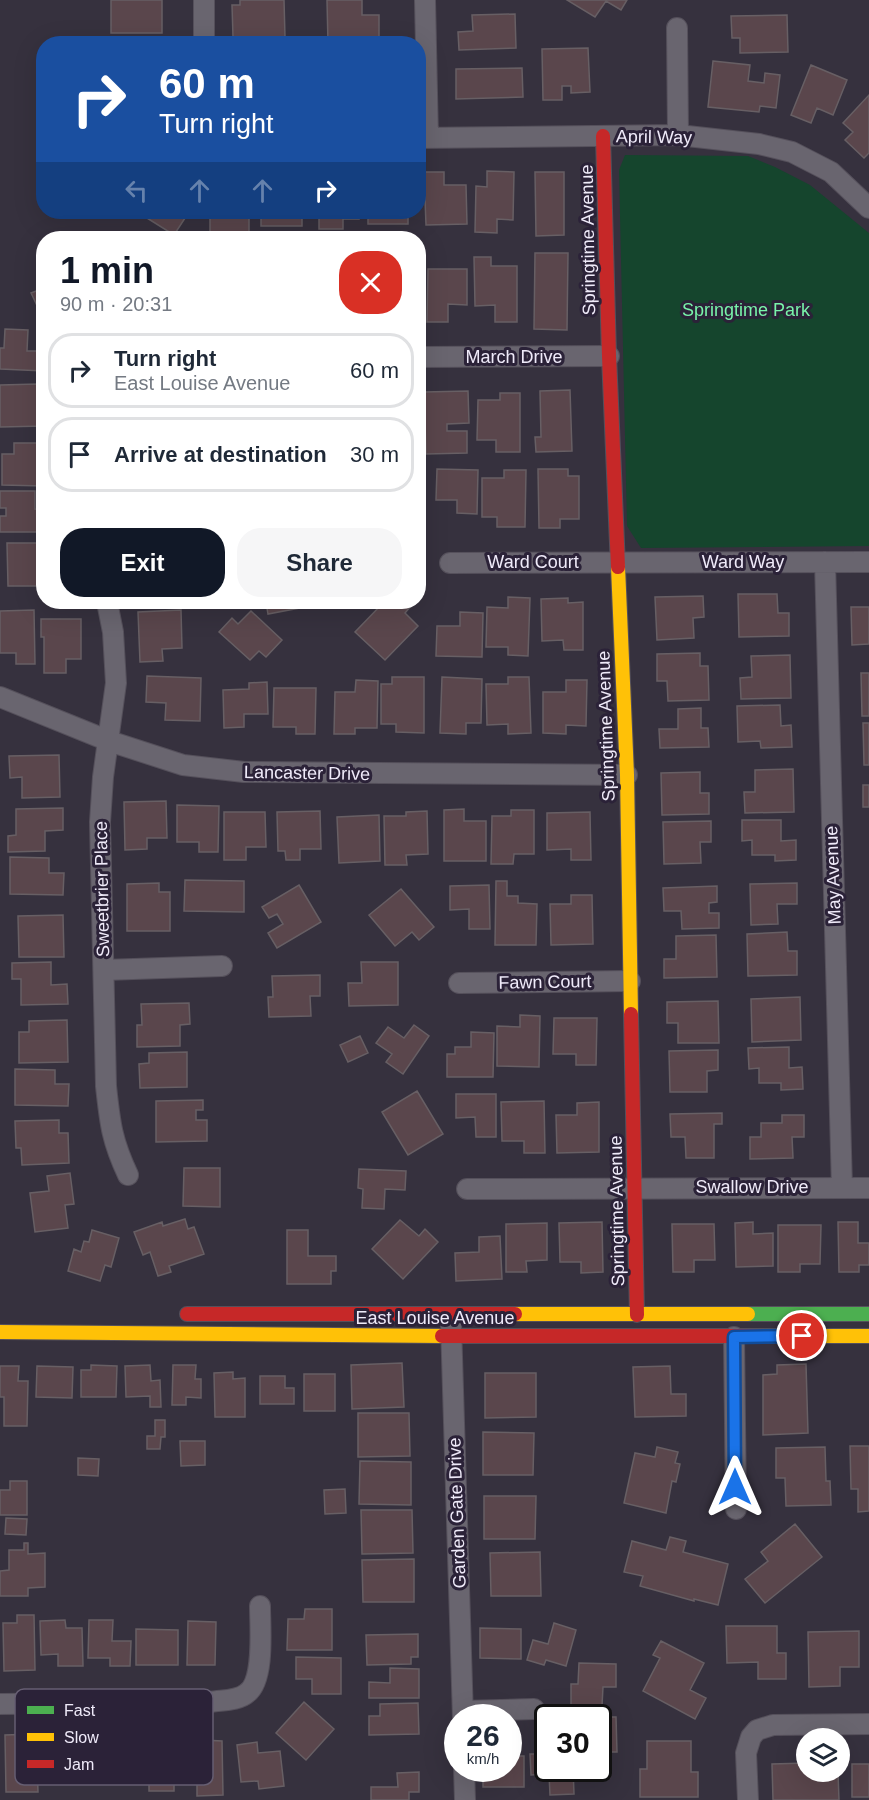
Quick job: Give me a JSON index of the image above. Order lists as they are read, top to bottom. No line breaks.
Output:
{"streets":{"street":["April Way","Springtime Avenue","March Drive","Ward Court","Ward Way","Lancaster Drive","May Avenue","Sweetbrier Place","Fawn Court","Swallow Drive","East Louise Avenue","Garden Gate Drive"]},"crossings":[["April Way","Springtime Avenue"],["Springtime Avenue","March Drive"],["Springtime Avenue","Ward Court"],["Springtime Avenue","Ward Way"],["Springtime Avenue","Lancaster Drive"],["Springtime Avenue","Fawn Court"],["Springtime Avenue","Swallow Drive"],["Springtime Avenue","East Louise Avenue"],["Ward Court","Ward Way"],["Ward Way","May Avenue"],["Lancaster Drive","Sweetbrier Place"],["May Avenue","Swallow Drive"],["East Louise Avenue","Garden Gate Drive"]],"parks":["Springtime Park"],"legend":["Fast","Slow","Jam"],"page":{"turn":["60 m","Turn right"],"heading":["1 min","90 m · 20:31"],"list":[{"name":"Turn right","note":"East Louise Avenue","value":"60 m"},{"name":"Arrive at destination","value":"30 m"}],"buttons":["Exit","Share"],"speed":"26 km/h","limit":"30"}}
